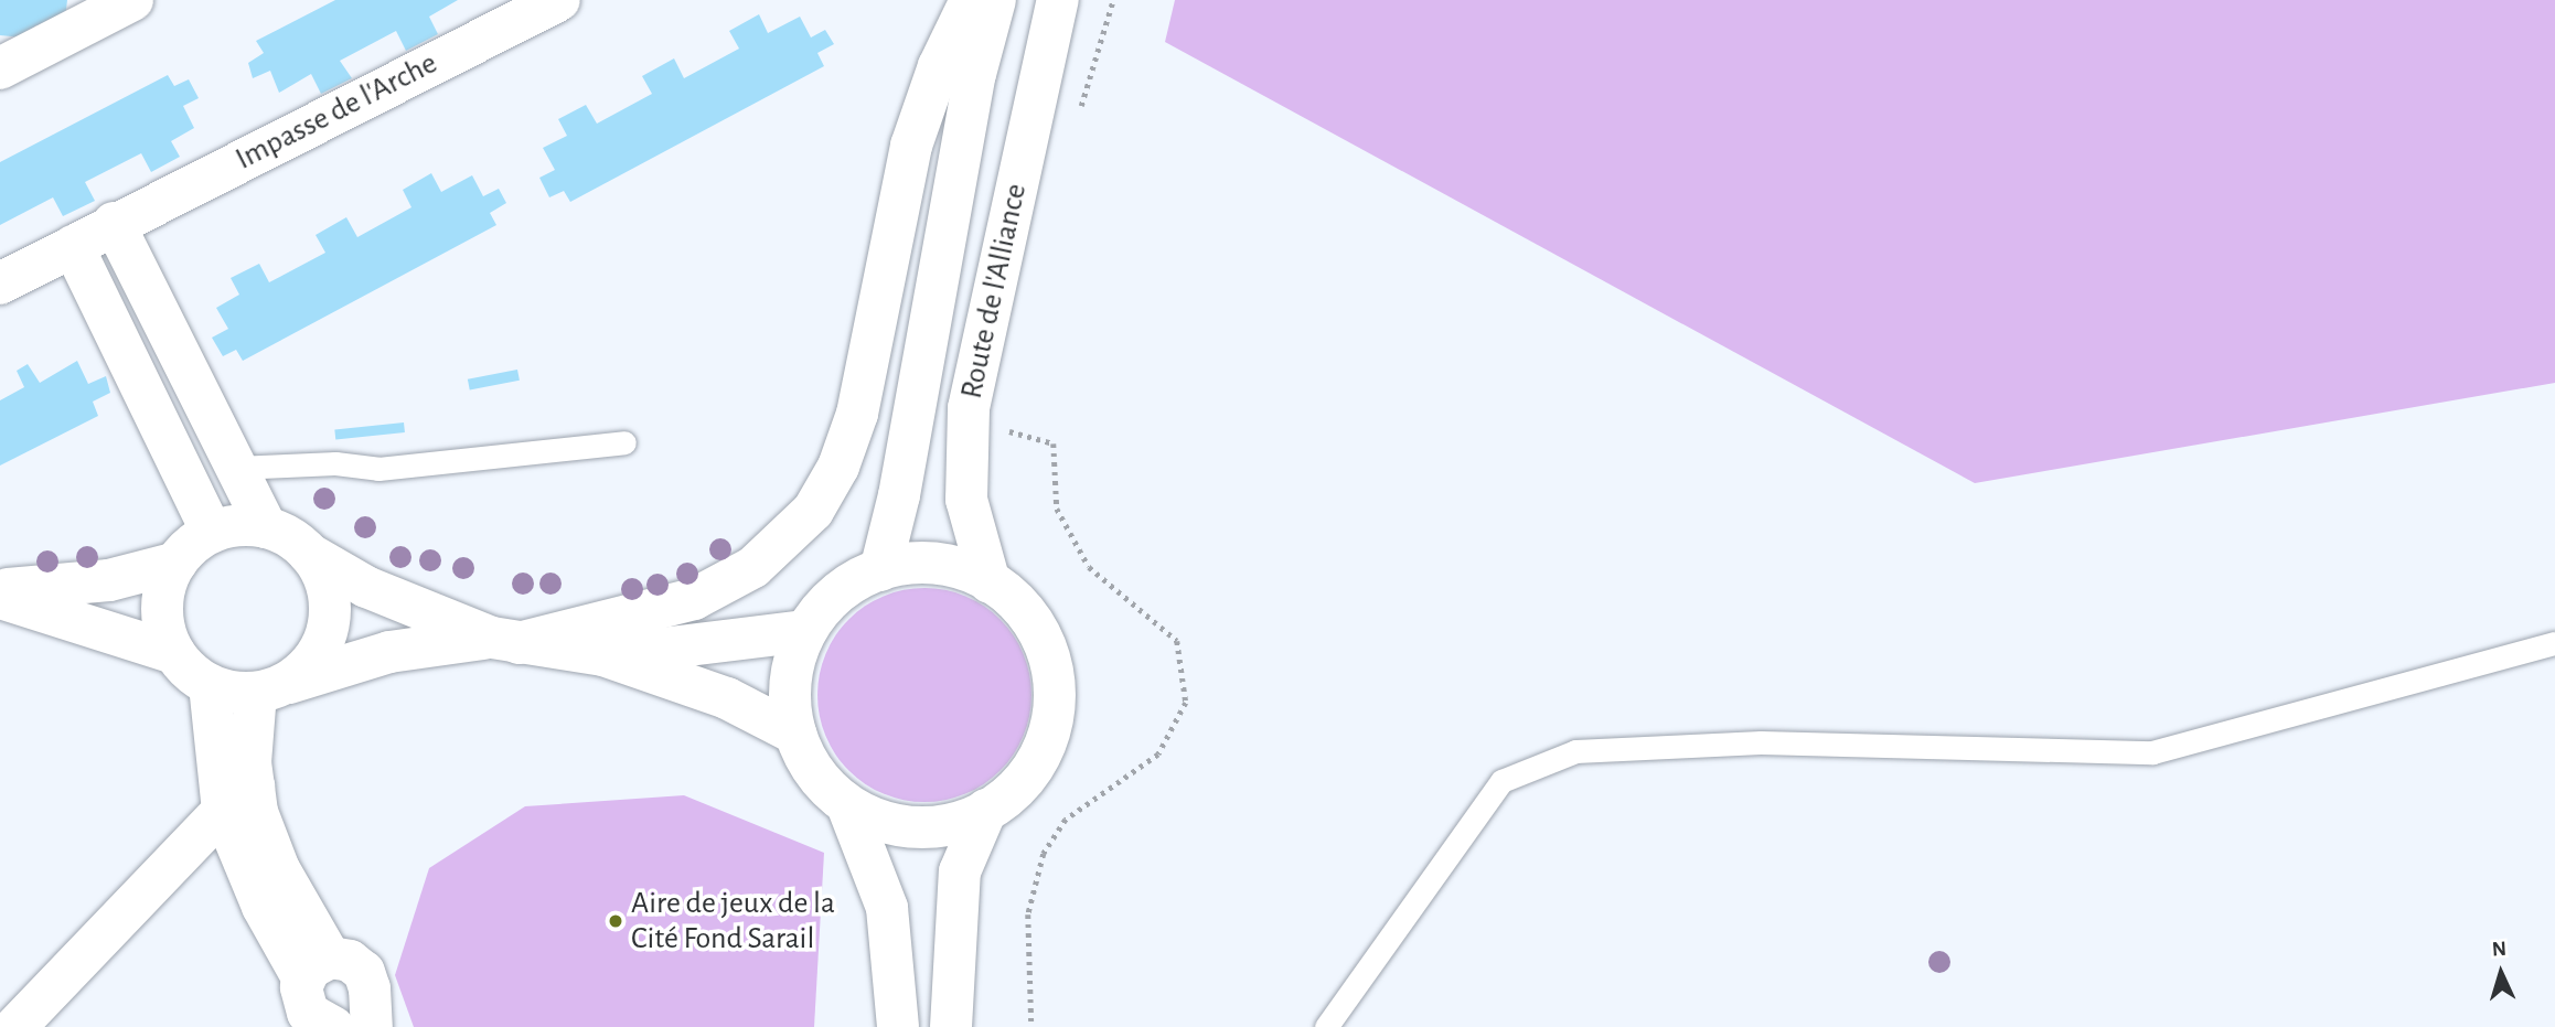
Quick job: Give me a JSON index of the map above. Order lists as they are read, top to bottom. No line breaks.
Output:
{"streets":{"main road":["Impasse de l'Arche","Route de l'Alliance"]},"places":["Aire de jeux de la Cité Fond Sarail"],"north":"top"}
